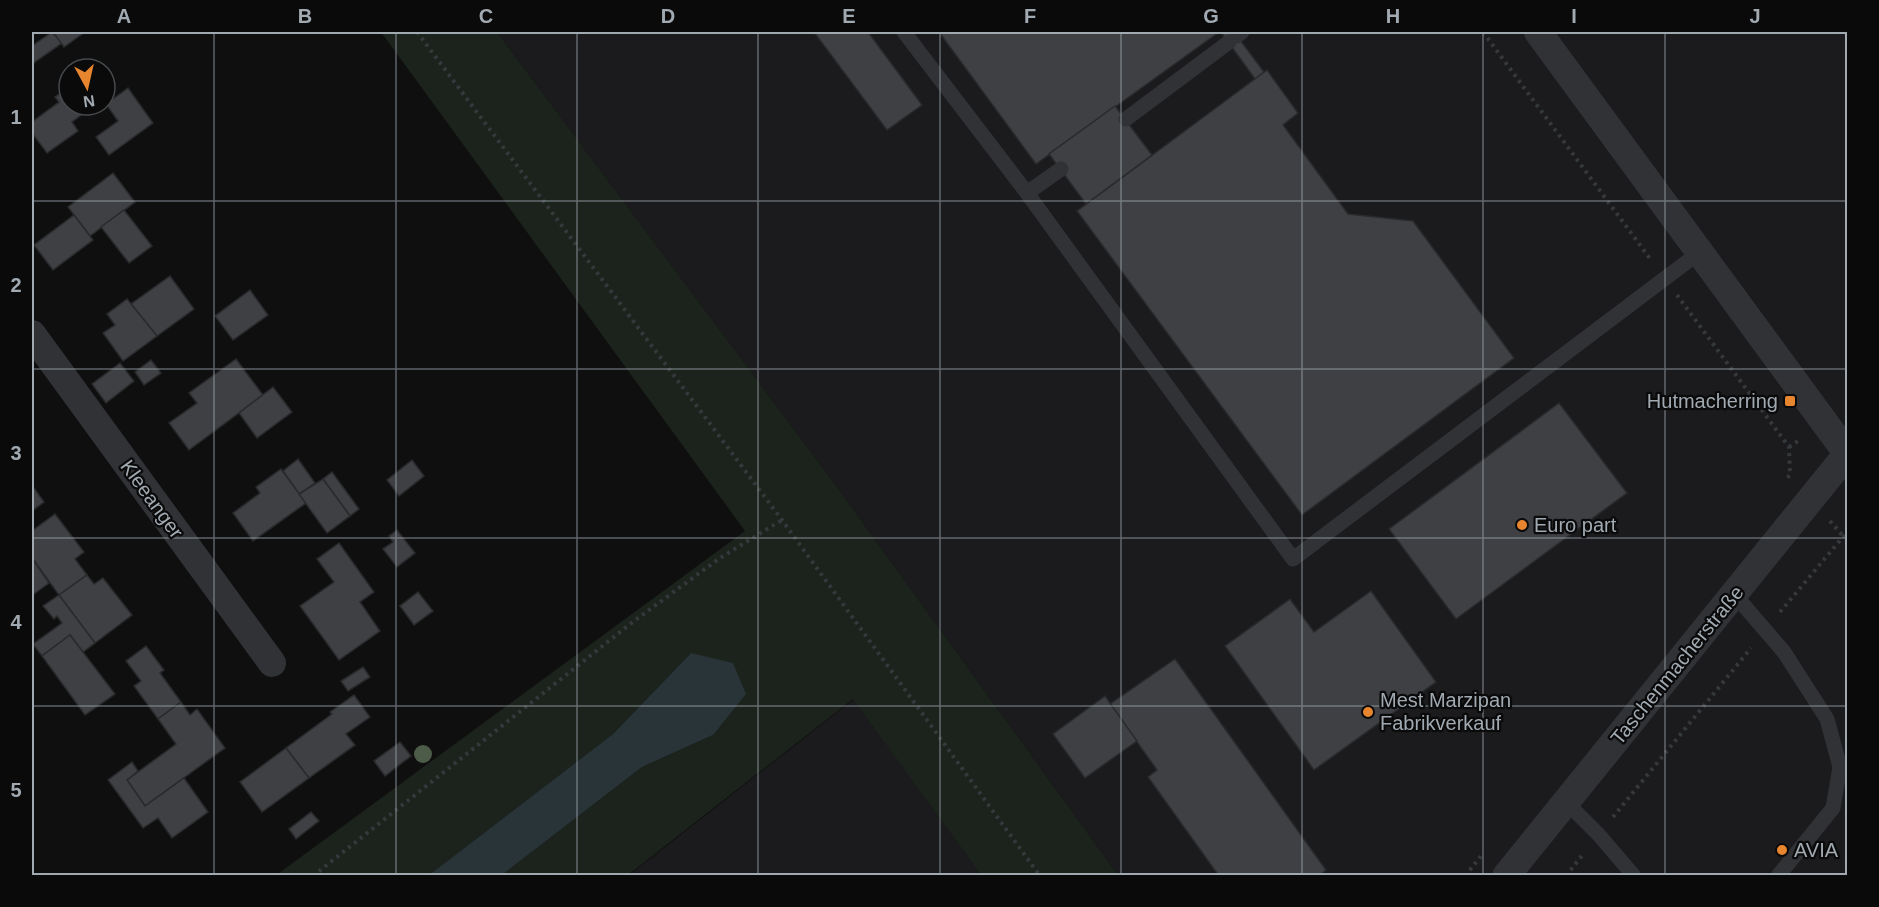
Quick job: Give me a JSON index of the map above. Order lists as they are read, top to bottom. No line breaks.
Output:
{"streets":{"street":["Kleeanger","Taschenmacherstraße"]},"places":{"transit":["Hutmacherring"],"other":["Euro part","Mest Marzipan Fabrikverkauf","AVIA"]},"north":"bottom","grid":{"columns":["A","B","C","D","E","F","G","H","I","J"],"rows":["1","2","3","4","5"]}}
